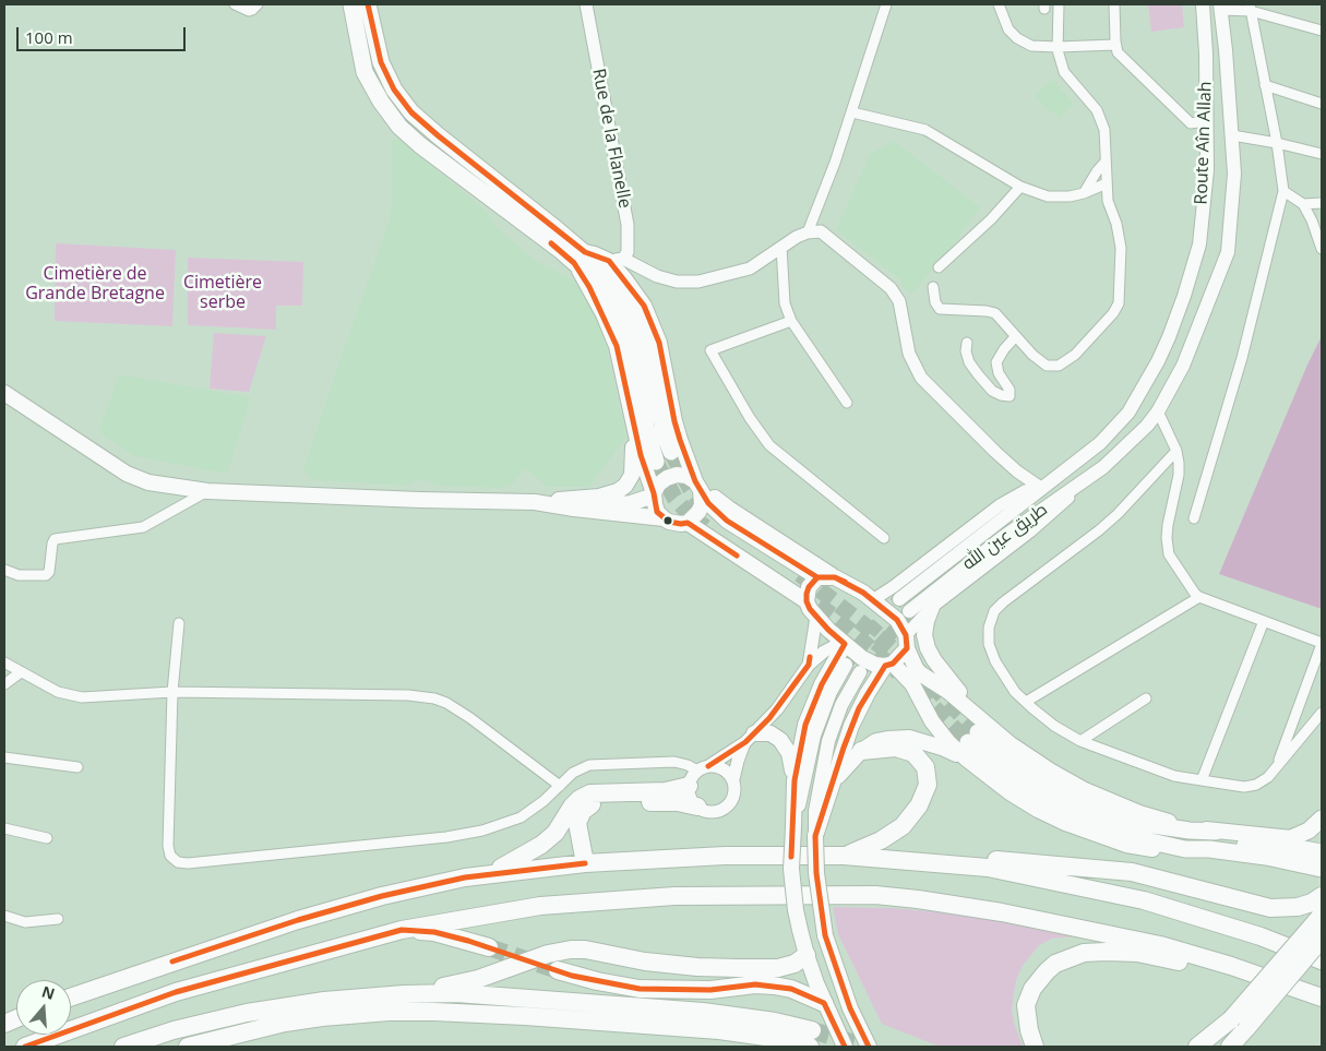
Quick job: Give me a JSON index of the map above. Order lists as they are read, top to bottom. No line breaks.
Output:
{"streets":{"main road":["Route Aîn Allah","طريق عين الله"],"street":["Rue de la Flanelle"]},"crossings":[["Route Aîn Allah","طريق عين الله"]],"parks":["Cimetière de Grande Bretagne","Cimetière serbe"],"scale_bar":"100 m","north":"top"}
